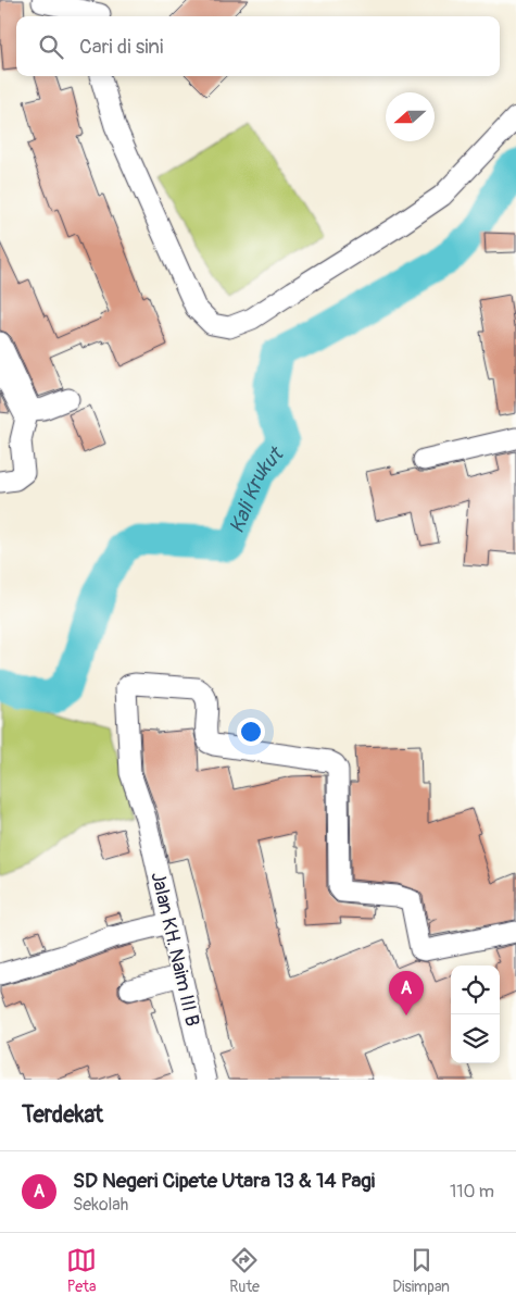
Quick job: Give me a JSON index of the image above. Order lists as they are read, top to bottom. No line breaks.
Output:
{"streets":{"street":["Jalan KH. Naim III B"]},"water":["Kali Krukut"],"north":"left","page":{"search":"Cari di sini","pins":"A","heading":"Terdekat","list":[{"mark":"A","name":"SD Negeri Cipete Utara 13 & 14 Pagi","note":"Sekolah","value":"110 m"}],"nav":["Peta","Rute","Disimpan"]}}
